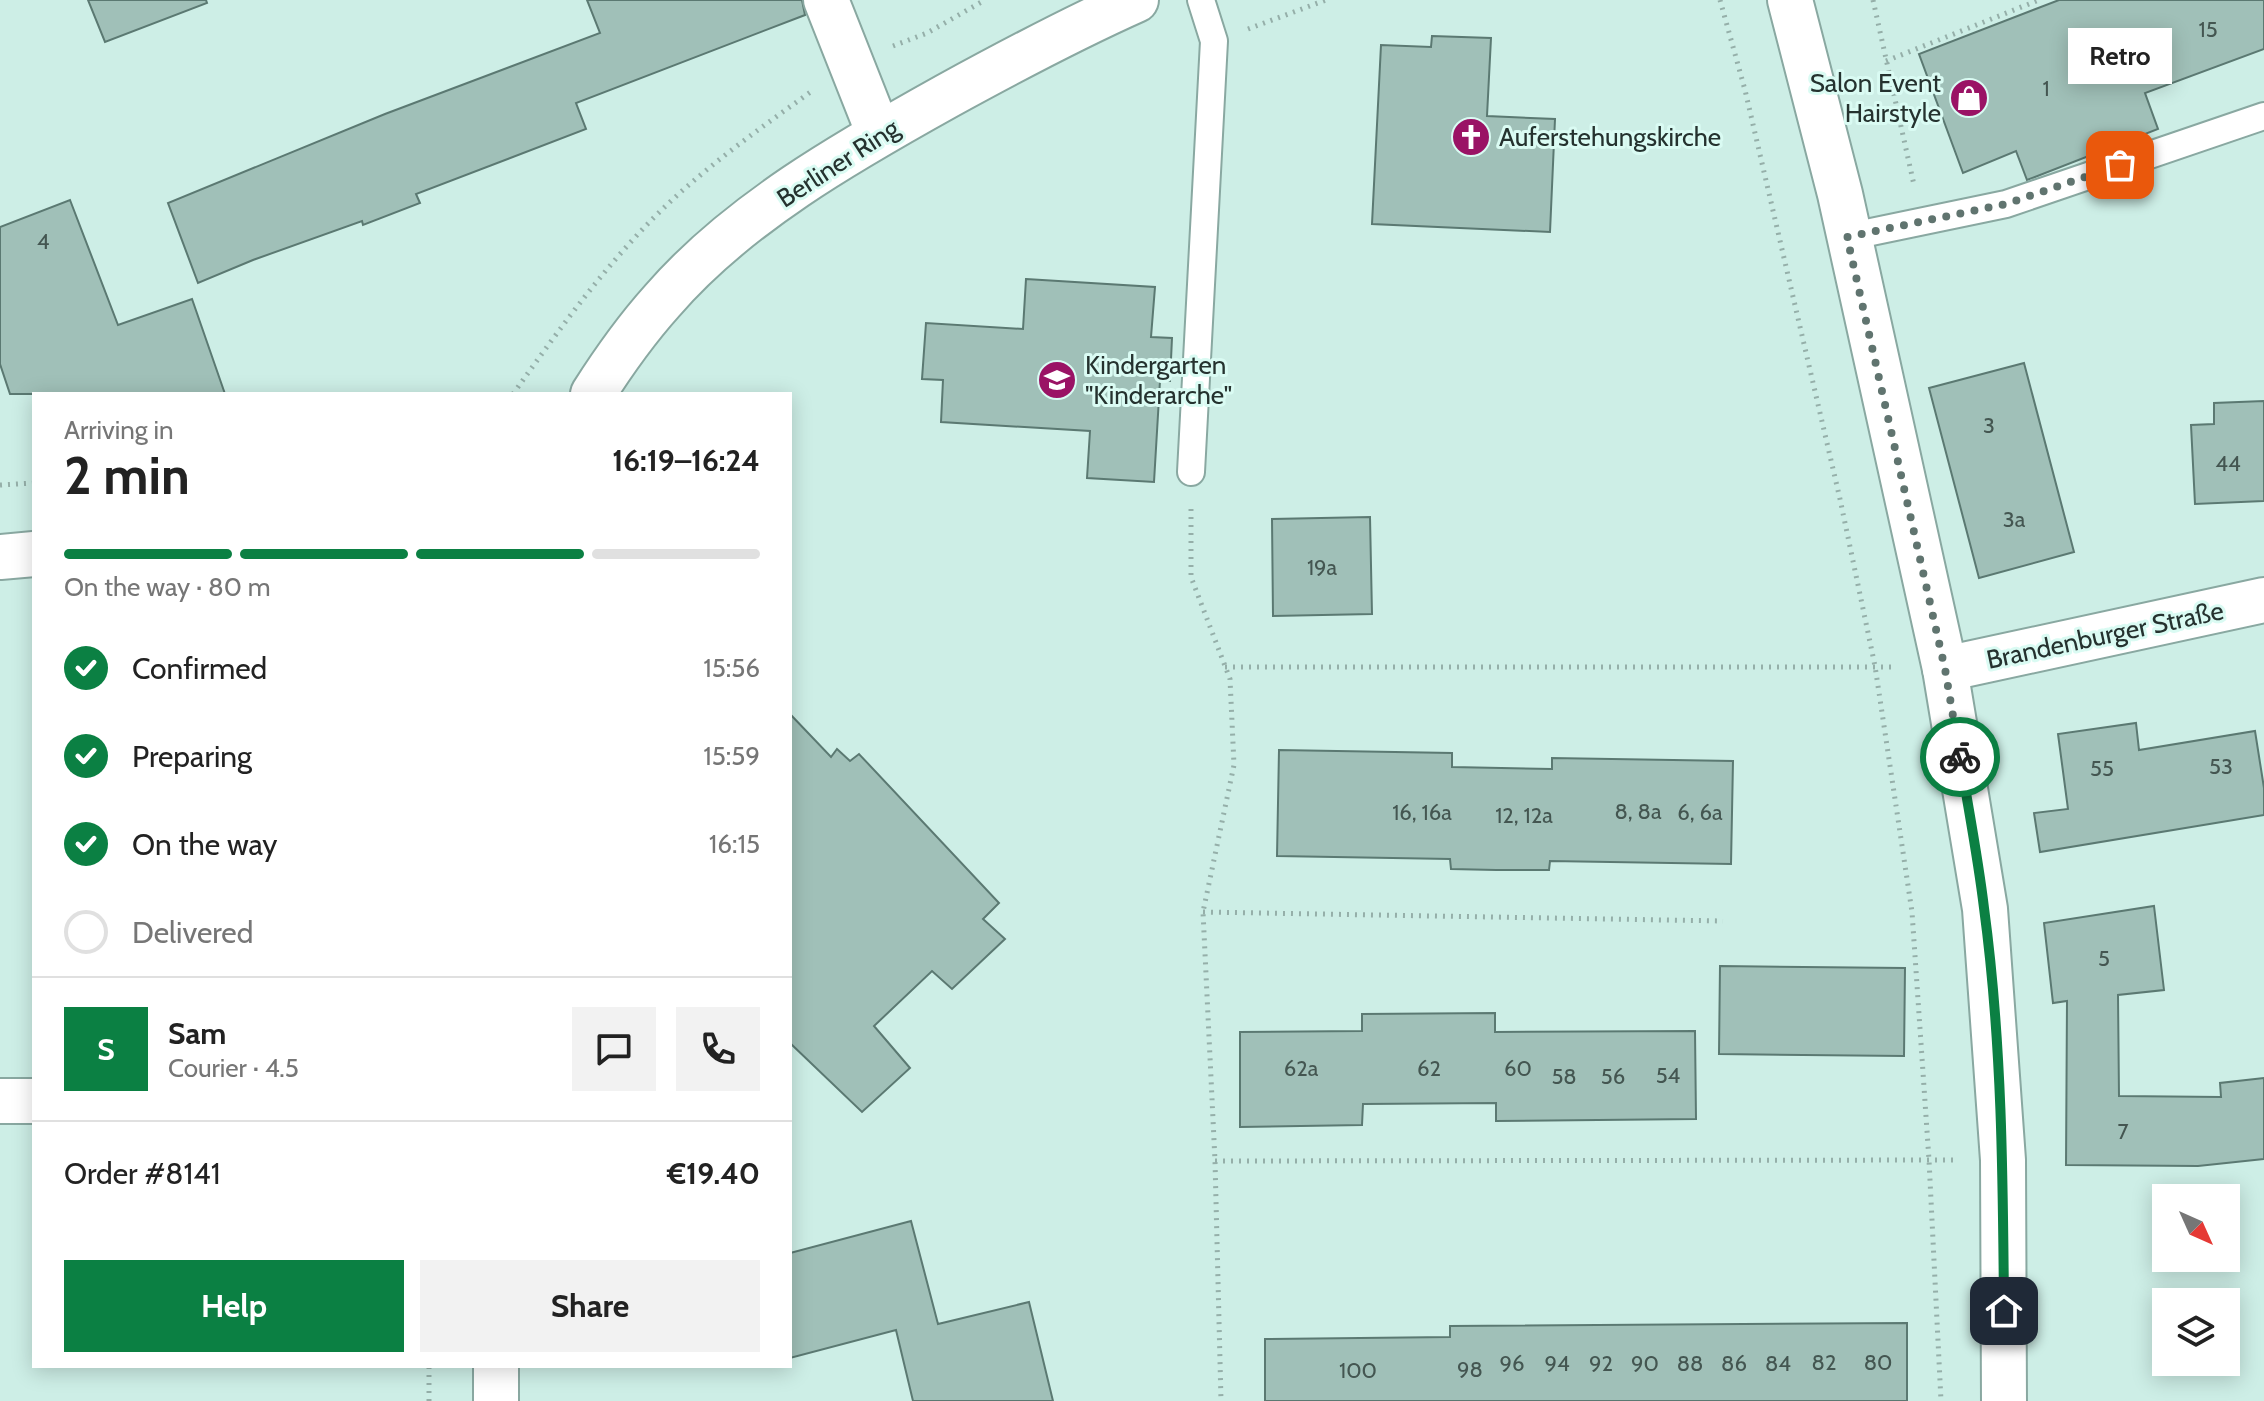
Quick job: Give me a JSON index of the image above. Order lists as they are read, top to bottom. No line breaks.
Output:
{"streets":{"street":["Berliner Ring","Brandenburger Straße"]},"places":{"shop":["Salon Event Hairstyle"],"church":["Auferstehungskirche"],"other":["Retro"],"school or university":["Kindergarten \"Kinderarche\""]},"house_numbers":["15","1","4","3","44","3a","19a","53","55","8, 8a","16, 16a","6, 6a","12, 12a","5","62a","62","60","54","58","56","7","82","80","96","94","92","90","88","86","84","98","100"],"north":"bottom right","page":{"bubble":"Retro","heading":["2 min","Arriving in","16:19–16:24"],"panel":["Sam","Courier · 4.5","Order #8141","€19.40"],"bar":"On the way · 80 m","list":[["Confirmed","15:56"],["Preparing","15:59"],["On the way","16:15"],"Delivered"],"round":"S","buttons":["Help","Share"]}}
